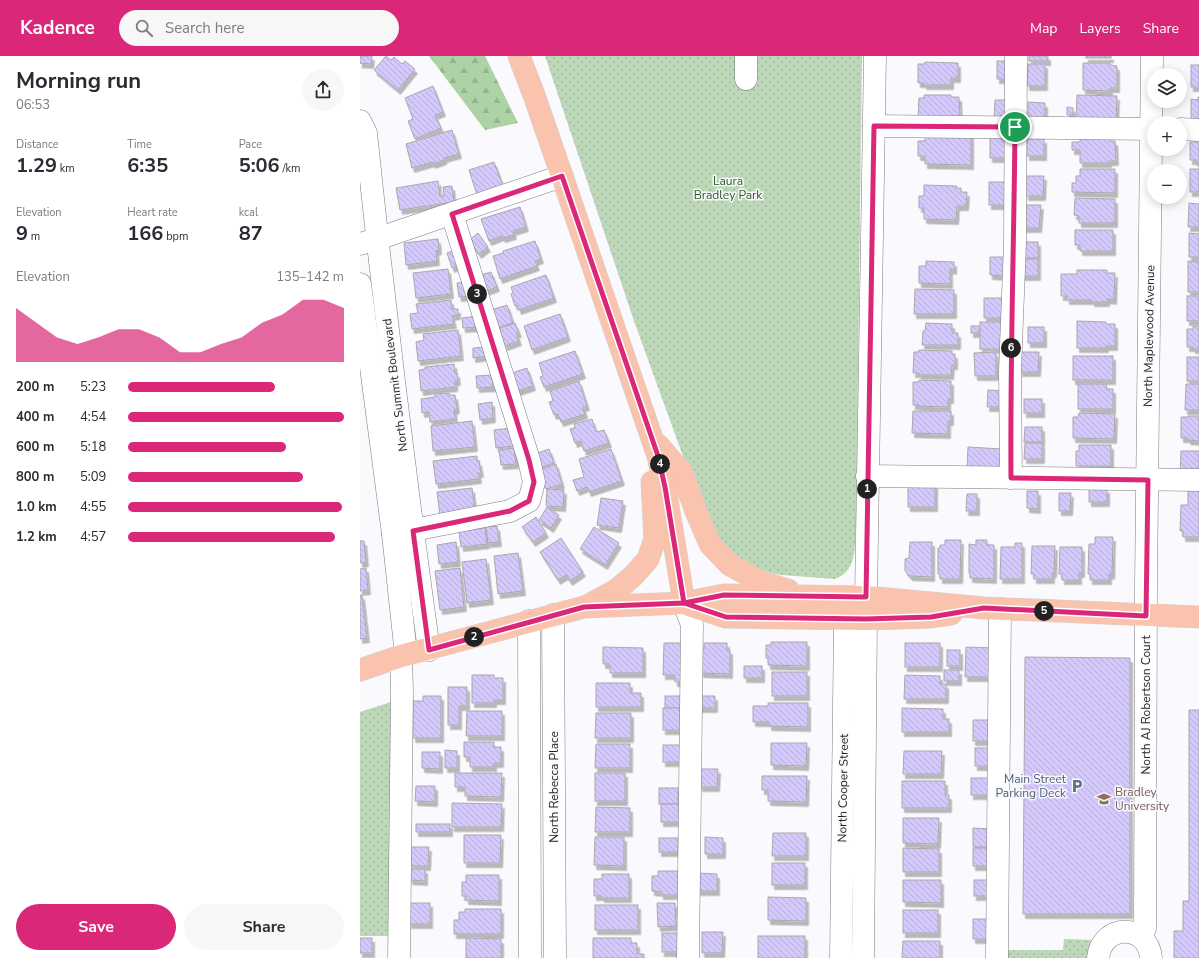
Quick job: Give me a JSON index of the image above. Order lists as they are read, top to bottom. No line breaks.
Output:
{"streets":{"street":["North Maplewood Avenue","North Summit Boulevard","North AJ Robertson Court","North Rebecca Place","North Cooper Street"]},"crossings":[["North Maplewood Avenue","North AJ Robertson Court"]],"parks":["Laura Bradley Park"],"places":{"parking":["Main Street Parking Deck"],"school or university":["Bradley University"]},"page":{"header":"Kadence","search":"Search here","nav":["Map","Layers","Share"],"heading":["Morning run","06:53"],"map_buttons":["+","−"],"stats":[["Distance","1.29 km"],["Time","6:35"],["Pace","5:06 /km"],["Elevation","9 m"],["Heart rate","166 bpm"],["kcal","87"]],"chart":["Elevation","135–142 m"],"pins":["3","6","4","1","5","2"],"list":[{"name":"200 m","note":"5:23"},{"name":"400 m","note":"4:54"},{"name":"600 m","note":"5:18"},{"name":"800 m","note":"5:09"},{"name":"1.0 km","note":"4:55"},{"name":"1.2 km","note":"4:57"}],"buttons":["Save","Share"]}}
